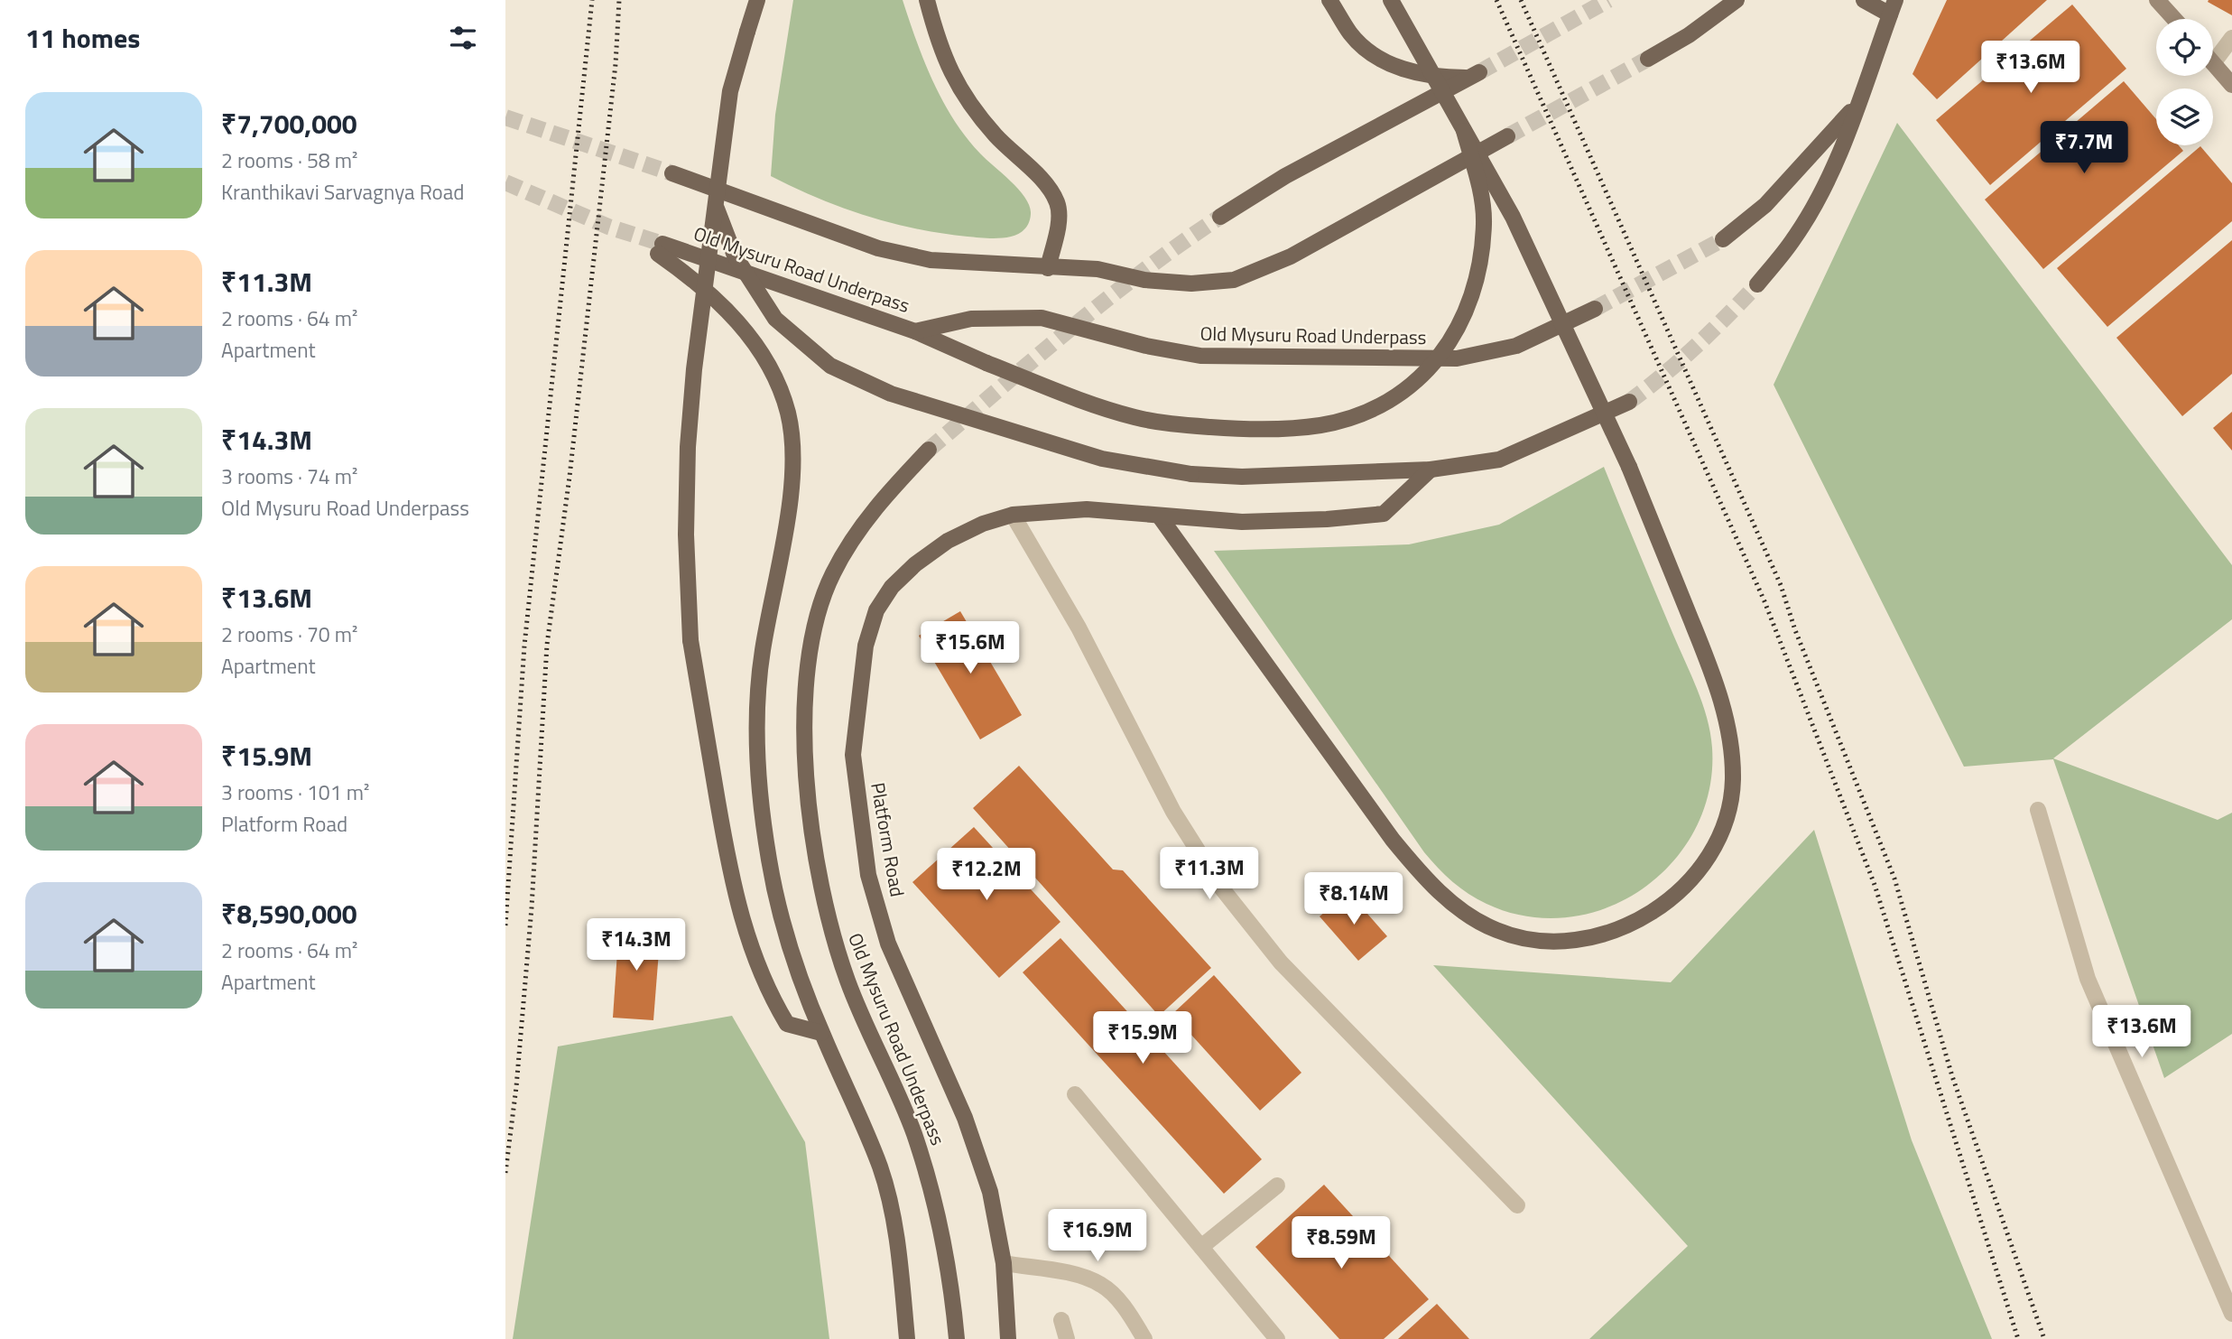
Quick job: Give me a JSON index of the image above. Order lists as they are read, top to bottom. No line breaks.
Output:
{"streets":{"main road":["Old Mysuru Road Underpass","Platform Road"]},"page":{"heading":"11 homes","price":["₹13.6M","₹7.7M","₹15.6M","₹11.3M","₹12.2M","₹8.14M","₹14.3M","₹13.6M","₹15.9M","₹16.9M","₹8.59M"],"list":[{"name":"₹7,700,000","note":"2 rooms · 58 m² · Kranthikavi Sarvagnya Road"},{"name":"₹11.3M","note":"2 rooms · 64 m² · Apartment"},{"name":"₹14.3M","note":"3 rooms · 74 m² · Old Mysuru Road Underpass"},{"name":"₹13.6M","note":"2 rooms · 70 m² · Apartment"},{"name":"₹15.9M","note":"3 rooms · 101 m² · Platform Road"},{"name":"₹8,590,000","note":"2 rooms · 64 m² · Apartment"}]}}
